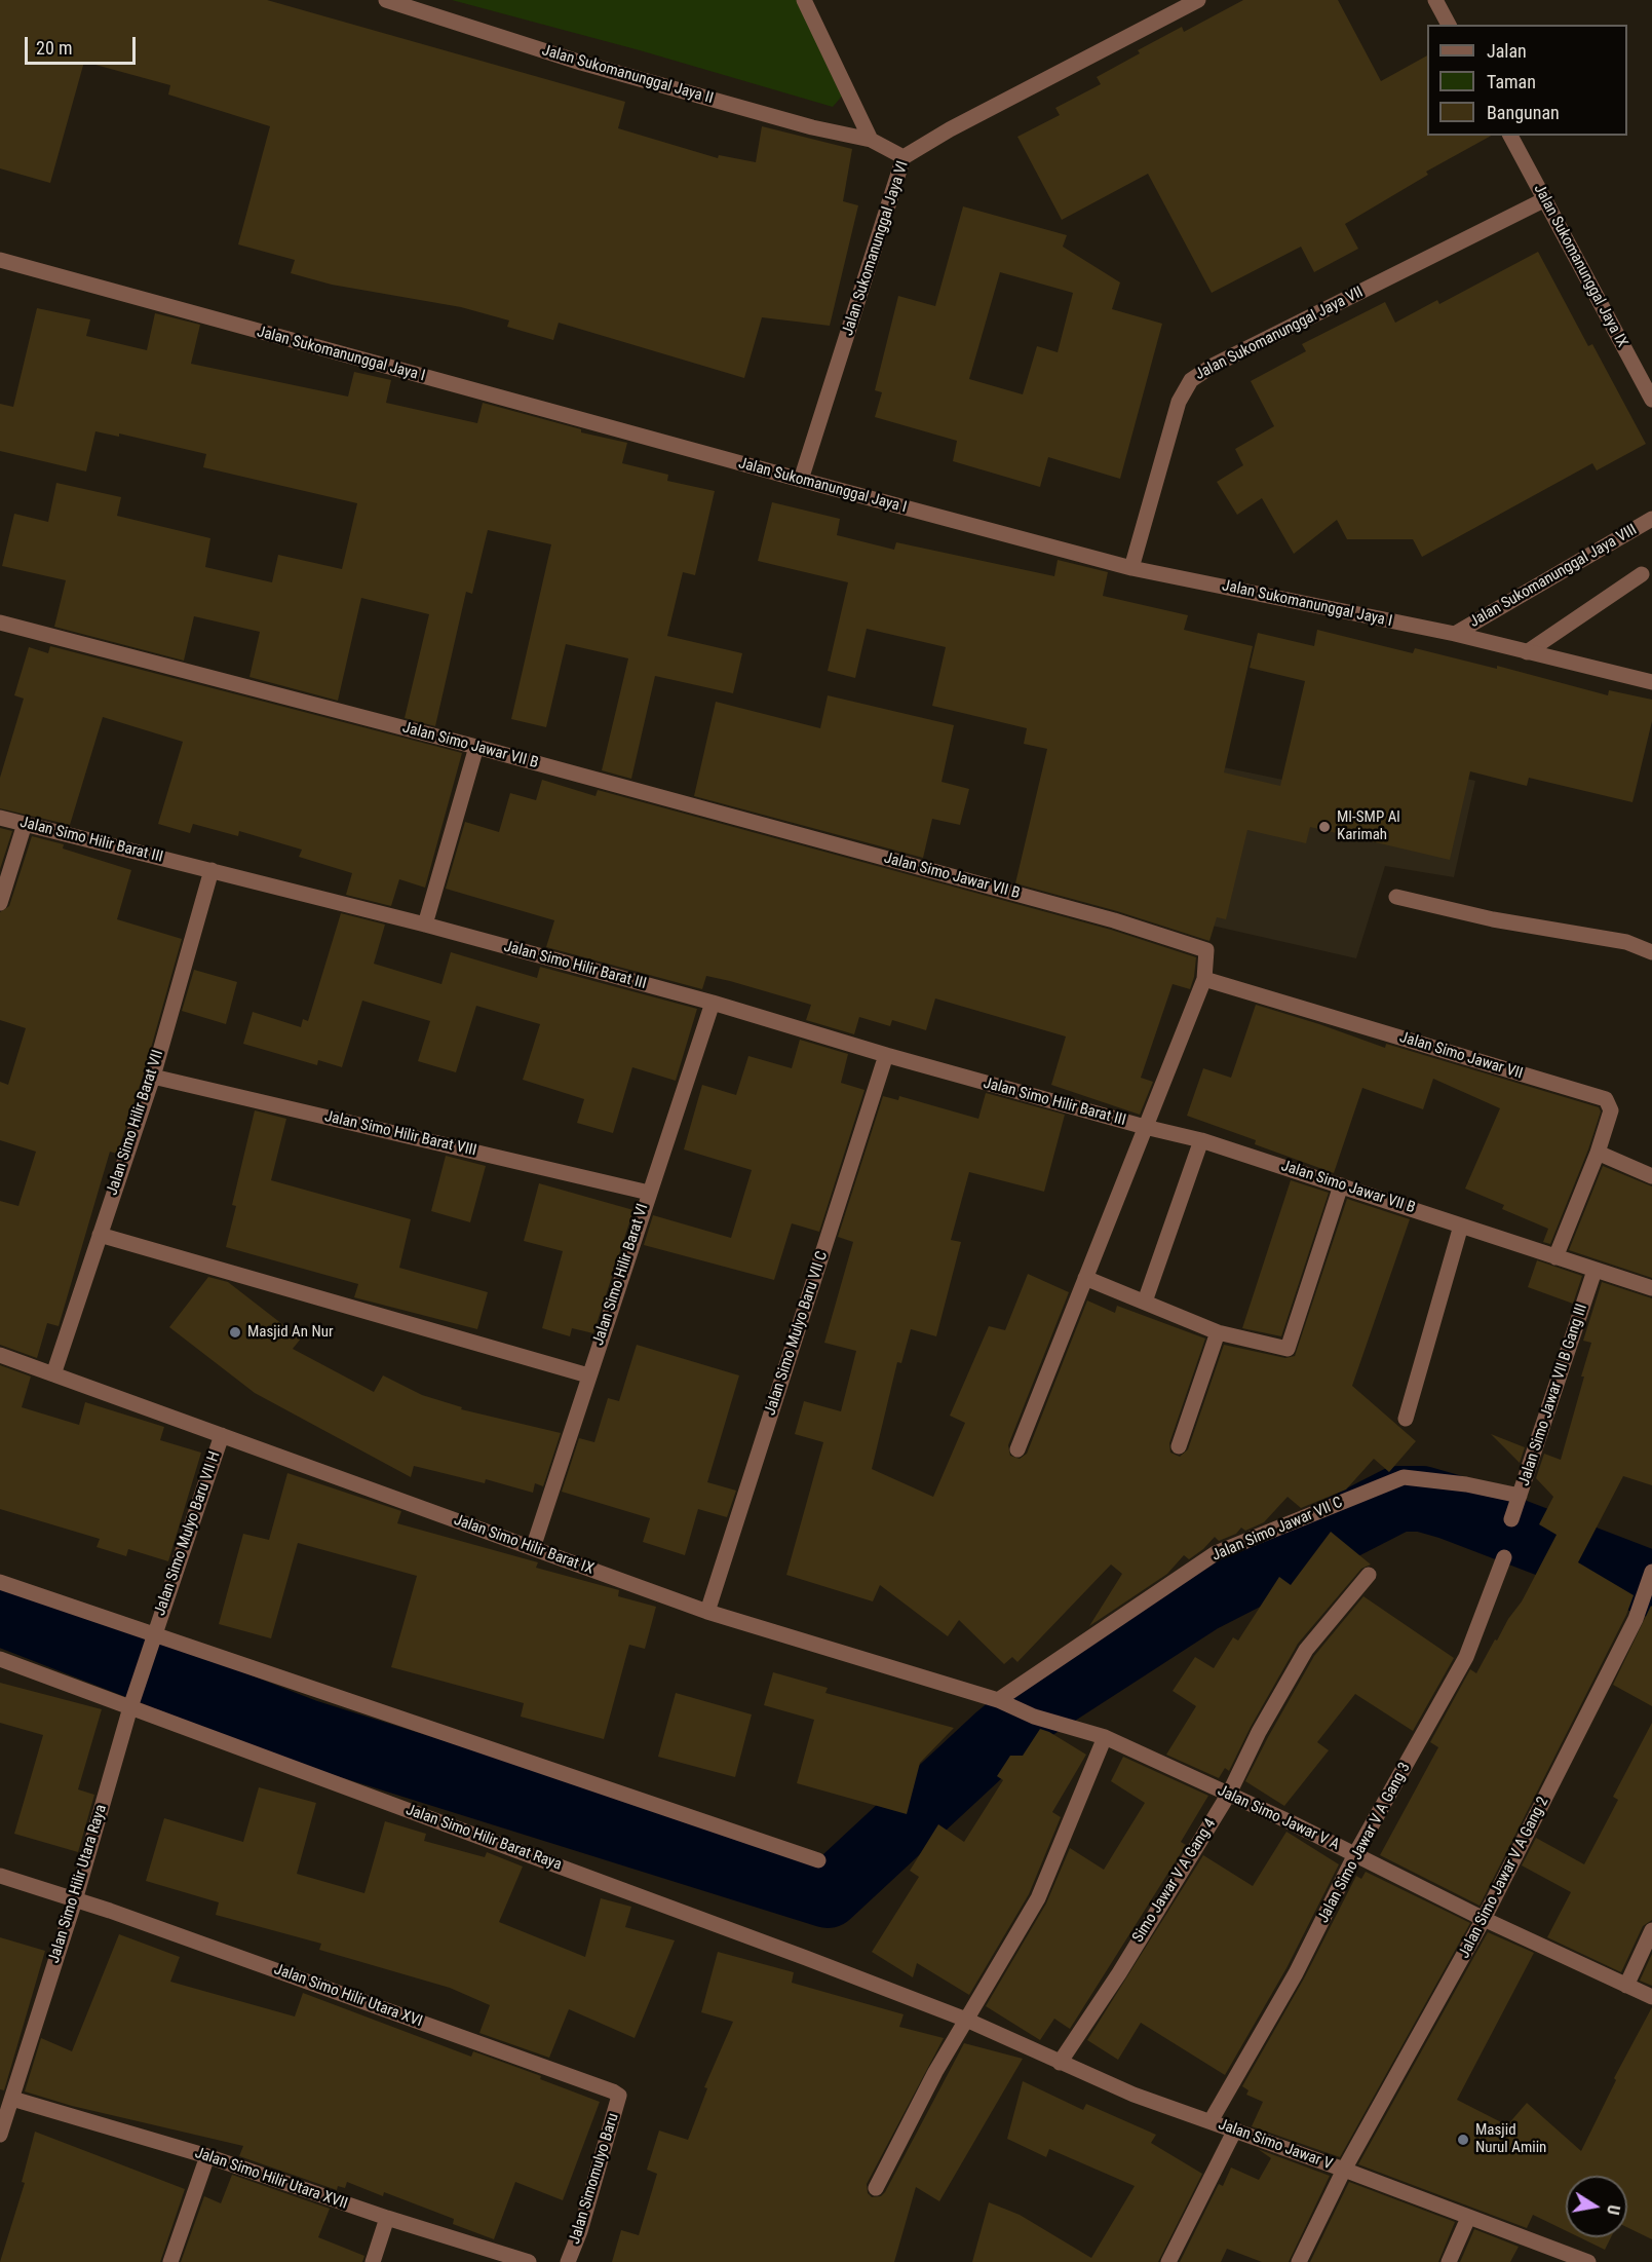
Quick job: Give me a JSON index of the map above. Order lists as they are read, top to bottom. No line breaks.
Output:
{"streets":{"street":["Jalan Sukomanunggal Jaya II","Jalan Sukomanunggal Jaya VI","Jalan Sukomanunggal Jaya IX","Jalan Sukomanunggal Jaya VII","Jalan Sukomanunggal Jaya I","Jalan Sukomanunggal Jaya VIII","Jalan Simo Jawar VII B","Jalan Simo Hilir Barat III","Jalan Simo Jawar VII","Jalan Simo Hilir Barat VII","Jalan Simo Hilir Barat VIII","Jalan Simo Hilir Barat VI","Jalan Simo Mulyo Baru VII C","Jalan Simo Jawar VII B Gang III","Jalan Simo Jawar VII C","Jalan Simo Mulyo Baru VII H","Jalan Simo Hilir Barat IX","Jalan Simo Jawar V A","Jalan Simo Hilir Barat Raya","Jalan Simo Jawar V A Gang 3","Jalan Simo Jawar V A Gang 2","Simo Jawar V A Gang 4","Jalan Simo Hilir Utara Raya","Jalan Simo Hilir Utara XVI","Jalan Simo Jawar V","Jalan Simo Hilir Utara XVII","Jalan Simomulyo Baru"]},"crossings":[["Jalan Sukomanunggal Jaya II","Jalan Sukomanunggal Jaya VI"],["Jalan Sukomanunggal Jaya VI","Jalan Sukomanunggal Jaya I"],["Jalan Sukomanunggal Jaya IX","Jalan Sukomanunggal Jaya VII"],["Jalan Sukomanunggal Jaya VII","Jalan Sukomanunggal Jaya I"],["Jalan Sukomanunggal Jaya I","Jalan Sukomanunggal Jaya VIII"],["Jalan Simo Jawar VII B","Jalan Simo Hilir Barat III"],["Jalan Simo Jawar VII B","Jalan Simo Jawar VII"],["Jalan Simo Jawar VII B","Jalan Simo Jawar VII B Gang III"],["Jalan Simo Hilir Barat III","Jalan Simo Hilir Barat VII"],["Jalan Simo Hilir Barat III","Jalan Simo Hilir Barat VI"],["Jalan Simo Hilir Barat III","Jalan Simo Mulyo Baru VII C"],["Jalan Simo Hilir Barat VII","Jalan Simo Hilir Barat VIII"],["Jalan Simo Hilir Barat VII","Jalan Simo Hilir Barat IX"],["Jalan Simo Hilir Barat VIII","Jalan Simo Hilir Barat VI"],["Jalan Simo Hilir Barat VI","Jalan Simo Hilir Barat IX"],["Jalan Simo Mulyo Baru VII C","Jalan Simo Hilir Barat IX"],["Jalan Simo Jawar VII B Gang III","Jalan Simo Jawar VII C"],["Jalan Simo Jawar VII C","Jalan Simo Hilir Barat IX"],["Jalan Simo Mulyo Baru VII H","Jalan Simo Hilir Barat IX"],["Jalan Simo Mulyo Baru VII H","Jalan Simo Hilir Utara Raya"],["Jalan Simo Hilir Barat IX","Jalan Simo Jawar V A"],["Jalan Simo Jawar V A","Jalan Simo Jawar V A Gang 3"],["Jalan Simo Jawar V A","Jalan Simo Jawar V A Gang 2"],["Jalan Simo Jawar V A","Simo Jawar V A Gang 4"],["Jalan Simo Hilir Barat Raya","Jalan Simo Hilir Utara Raya"],["Jalan Simo Hilir Barat Raya","Jalan Simo Jawar V"],["Jalan Simo Jawar V A Gang 3","Jalan Simo Jawar V"],["Jalan Simo Jawar V A Gang 2","Jalan Simo Jawar V"],["Simo Jawar V A Gang 4","Jalan Simo Jawar V"],["Jalan Simo Hilir Utara Raya","Jalan Simo Hilir Utara XVI"],["Jalan Simo Hilir Utara Raya","Jalan Simo Hilir Utara XVII"],["Jalan Simo Hilir Utara XVI","Jalan Simomulyo Baru"]],"places":["MI-SMP Al Karimah","Masjid An Nur","Masjid Nurul Amiin"],"legend":["Jalan","Taman","Bangunan"],"scale_bar":"20 m","north":"right"}
